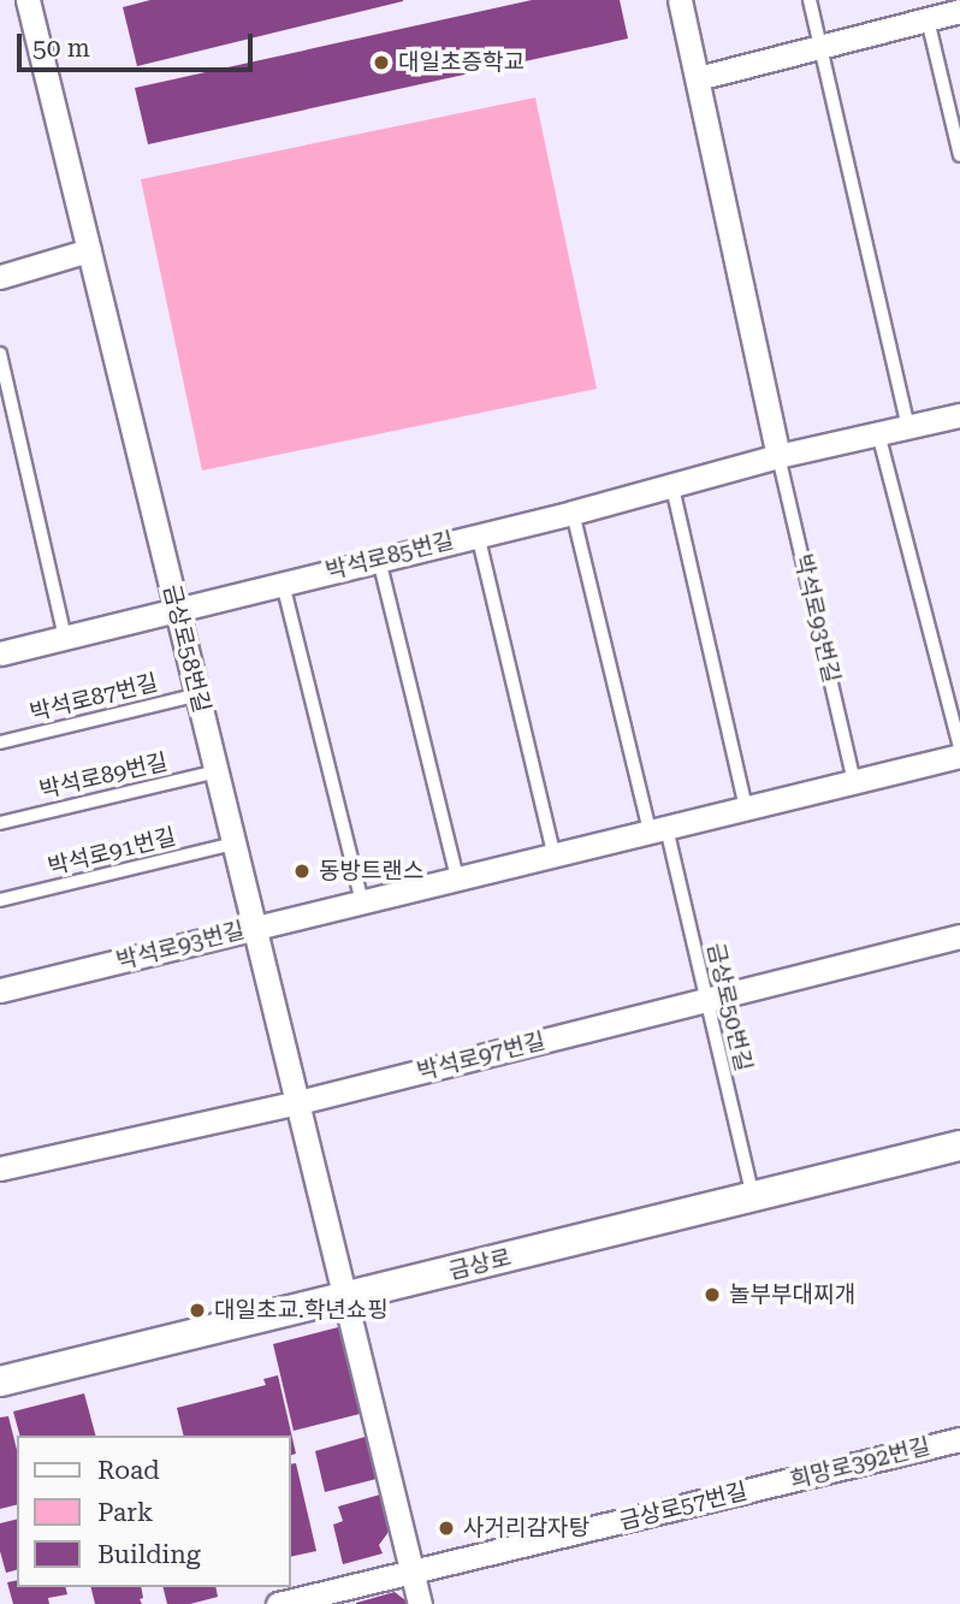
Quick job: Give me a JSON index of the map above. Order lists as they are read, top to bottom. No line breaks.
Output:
{"streets":{"street":["박석로85번길","박석로93번길","금상로58번길","박석로97번길","금상로","희망로392번길","금상로57번길"],"lane":["박석로87번길","박석로89번길","박석로91번길","금상로50번길"]},"crossings":[["박석로85번길","박석로93번길"],["박석로85번길","금상로58번길"],["박석로93번길","금상로58번길"],["박석로93번길","금상로50번길"],["금상로58번길","박석로87번길"],["금상로58번길","박석로89번길"],["금상로58번길","박석로91번길"],["금상로58번길","박석로97번길"],["금상로58번길","금상로"],["금상로50번길","박석로97번길"],["금상로50번길","금상로"],["희망로392번길","금상로57번길"]],"places":["대일초증학교","동방트랜스","놀부부대찌개","대일초교.학년쇼핑","사거리감자탕"],"legend":["Road","Park","Building"],"scale_bar":"50 m"}
